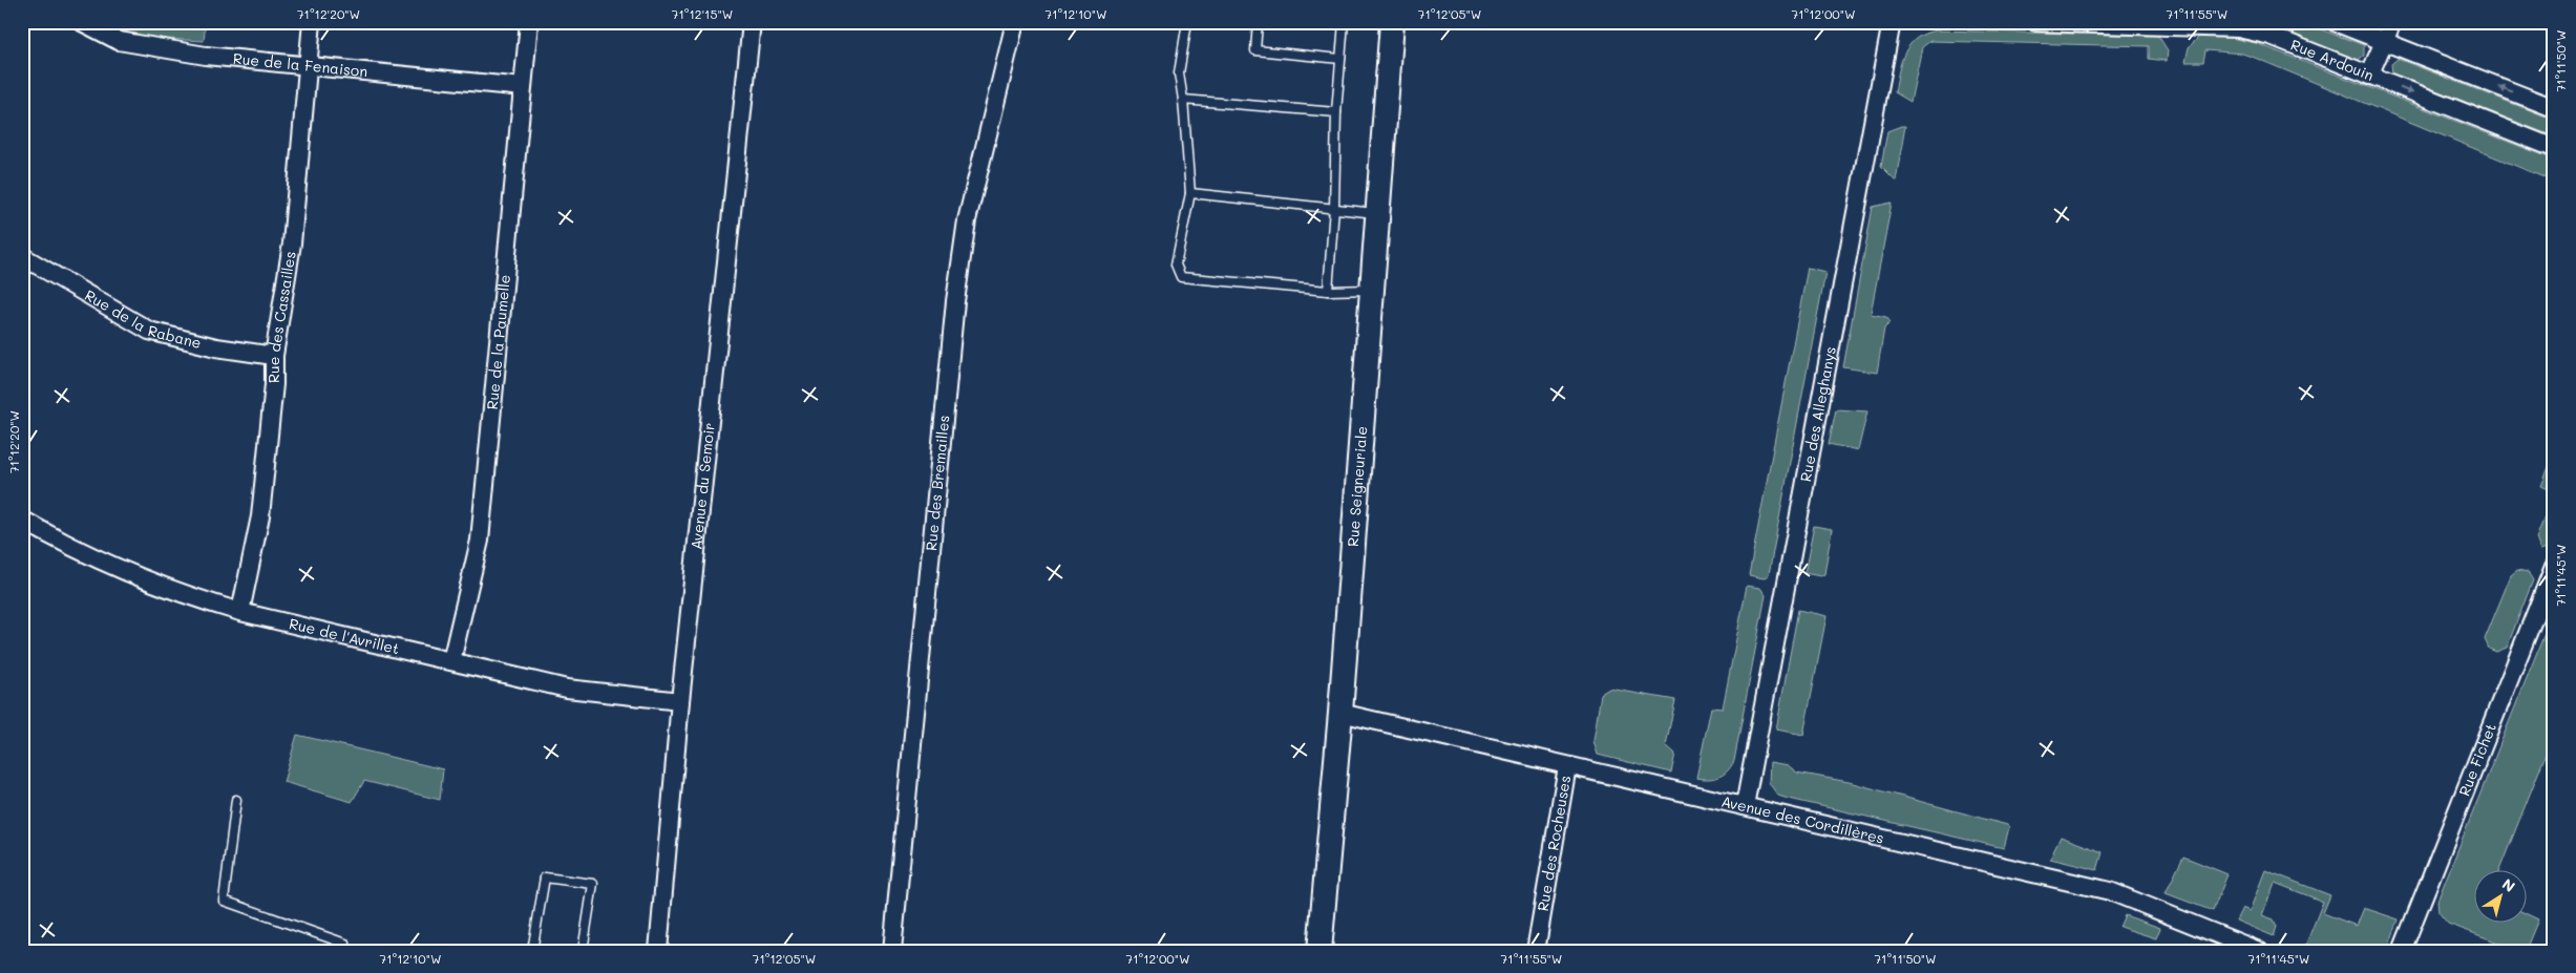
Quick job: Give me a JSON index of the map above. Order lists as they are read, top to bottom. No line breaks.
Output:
{"streets":{"street":["Rue Ardouin","Rue de la Fenaison","Rue de la Rabane","Rue des Cassailles","Rue de la Paumelle","Rue des Alleghanys","Rue des Bremailles","Avenue du Semoir","Rue Seigneuriale","Rue de l'Avrillet","Rue Fichet","Avenue des Cordillères","Rue des Rocheuses"]},"crossings":[["Rue de la Fenaison","Rue des Cassailles"],["Rue de la Fenaison","Rue de la Paumelle"],["Rue de la Rabane","Rue des Cassailles"],["Rue des Cassailles","Rue de l'Avrillet"],["Rue de la Paumelle","Rue de l'Avrillet"],["Rue des Alleghanys","Avenue des Cordillères"],["Avenue du Semoir","Rue de l'Avrillet"],["Rue Seigneuriale","Avenue des Cordillères"],["Avenue des Cordillères","Rue des Rocheuses"]],"north":"top right","coordinates":["71°12'20\"W","71°12'15\"W","71°12'10\"W","71°12'05\"W","71°12'00\"W","71°11'55\"W","71°11'50\"W","71°11'45\"W"]}
